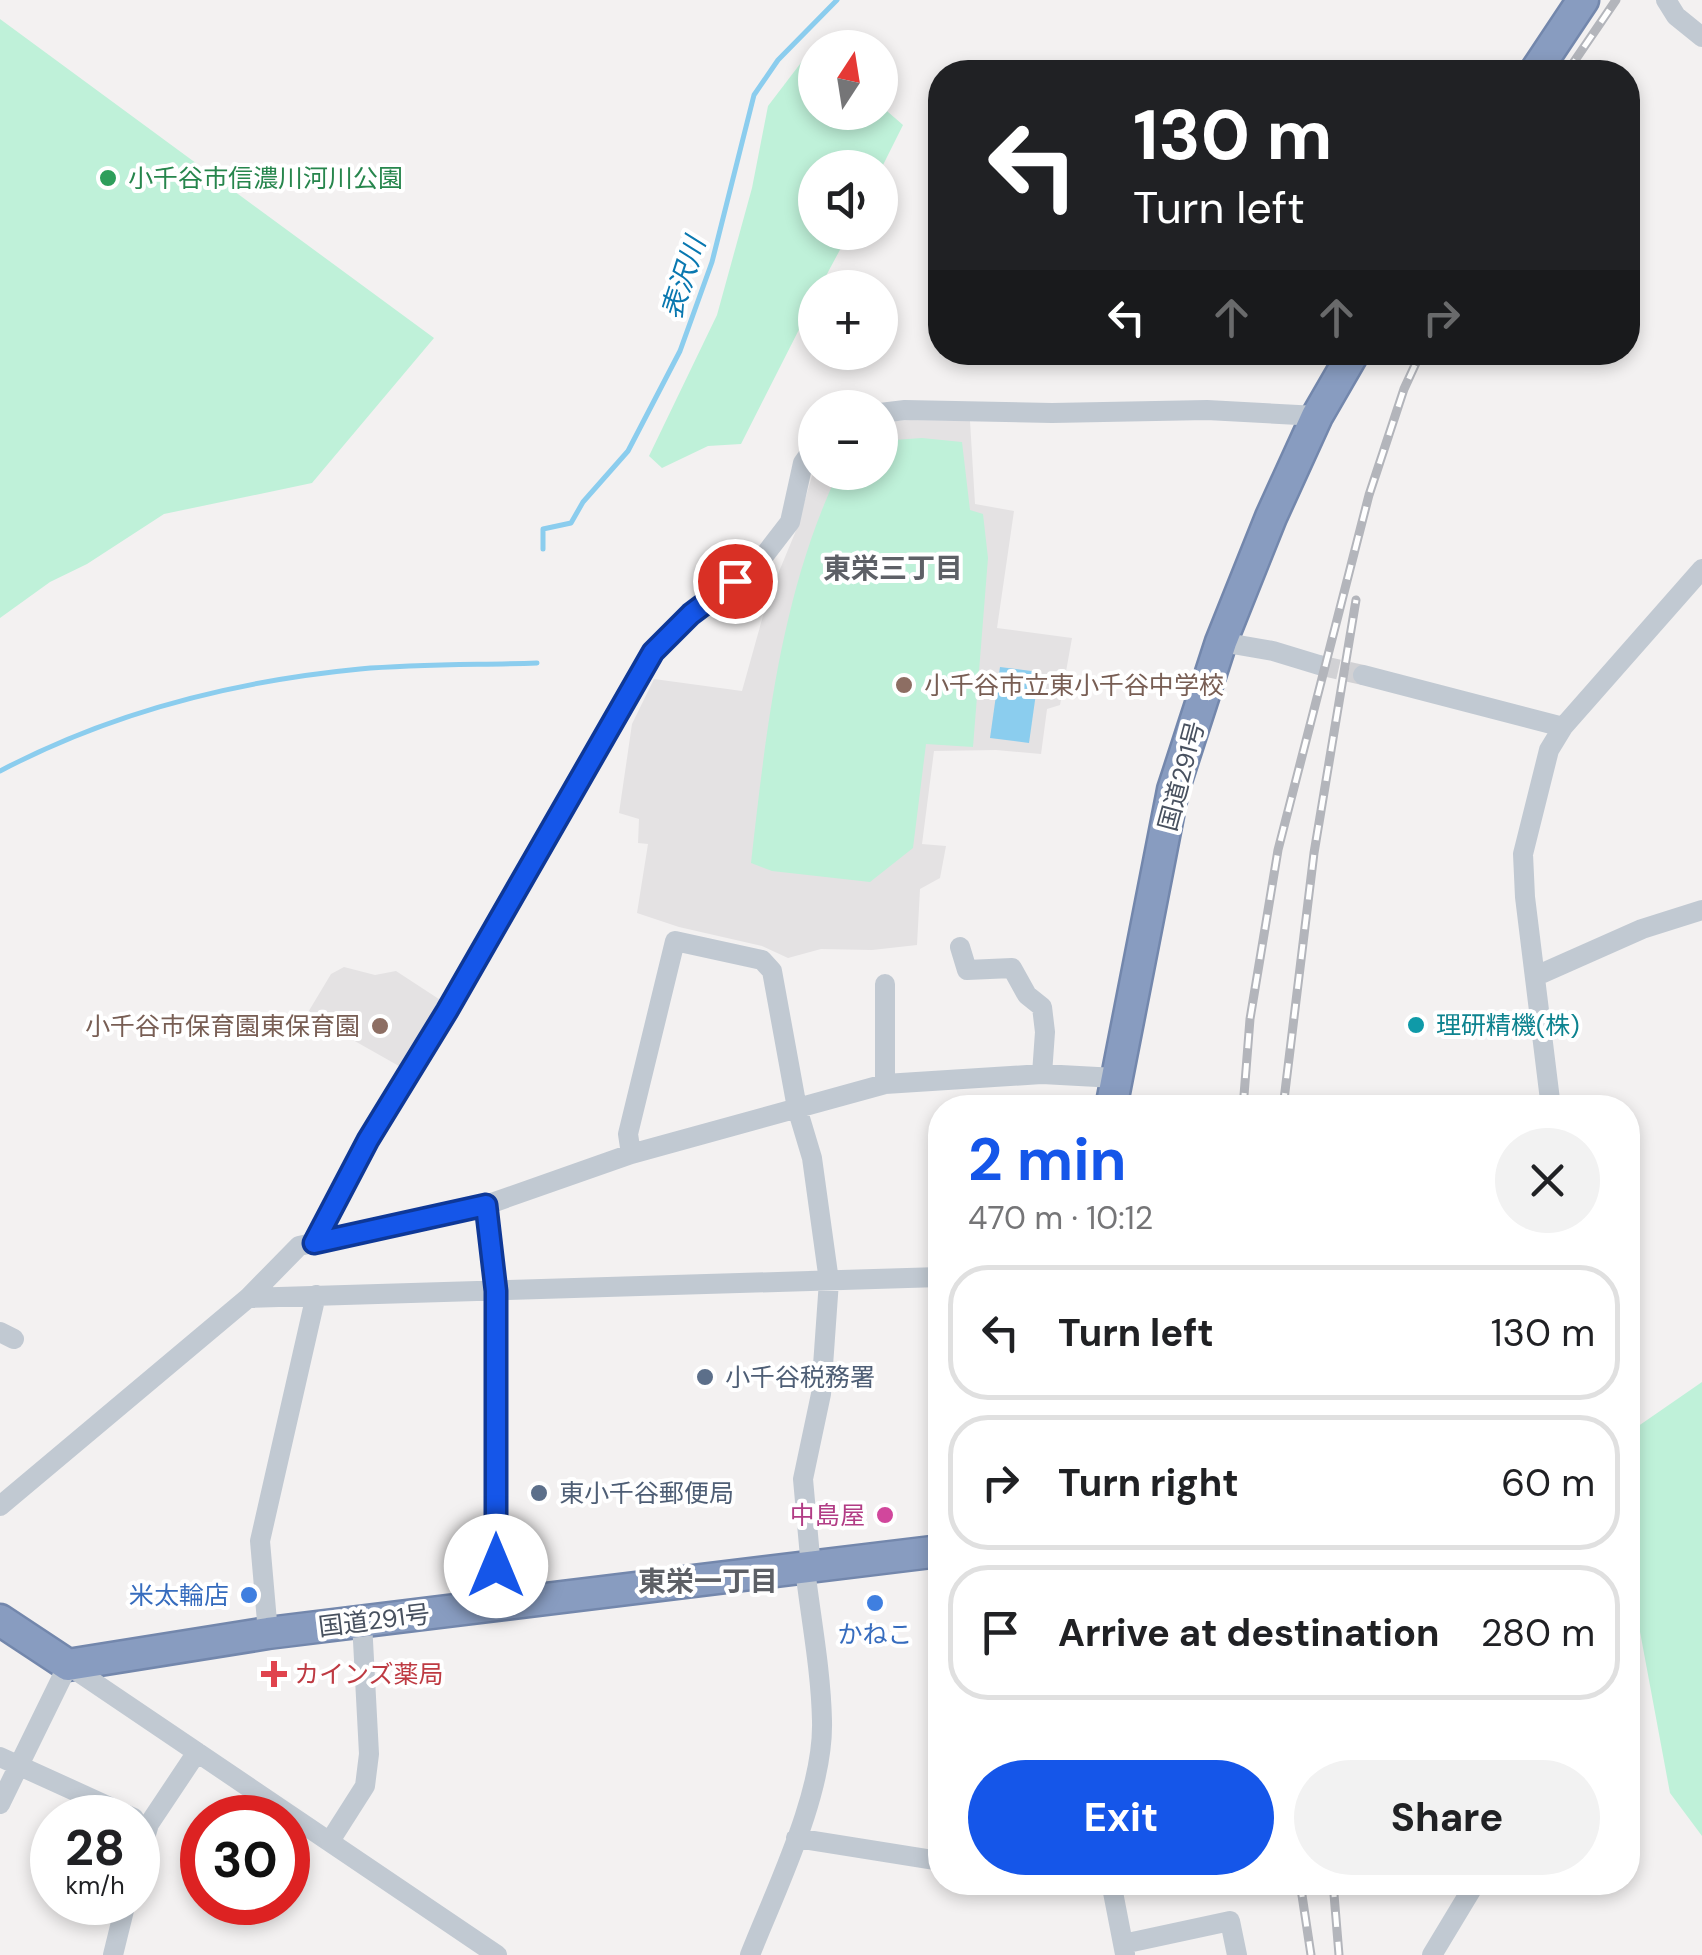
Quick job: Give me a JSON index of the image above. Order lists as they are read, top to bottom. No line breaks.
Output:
{"streets":{"highway":["国道291号"]},"districts":["東栄三丁目","東栄一丁目"],"water":["表沢川"],"places":{"other":["小千谷市信濃川河川公園","小千谷市立東小千谷中学校","理研精機(株)","小千谷市保育園東保育園","小千谷税務署","東小千谷郵便局","中島屋","米太輪店","かねこ"],"health":["カインズ薬局"]},"north":"top","page":{"map_buttons":["+","−"],"turn":["130 m","Turn left"],"heading":["2 min","470 m · 10:12"],"list":[{"name":"Turn left","value":"130 m"},{"name":"Turn right","value":"60 m"},{"name":"Arrive at destination","value":"280 m"}],"buttons":["Exit","Share"],"speed":"28 km/h","limit":"30"}}
